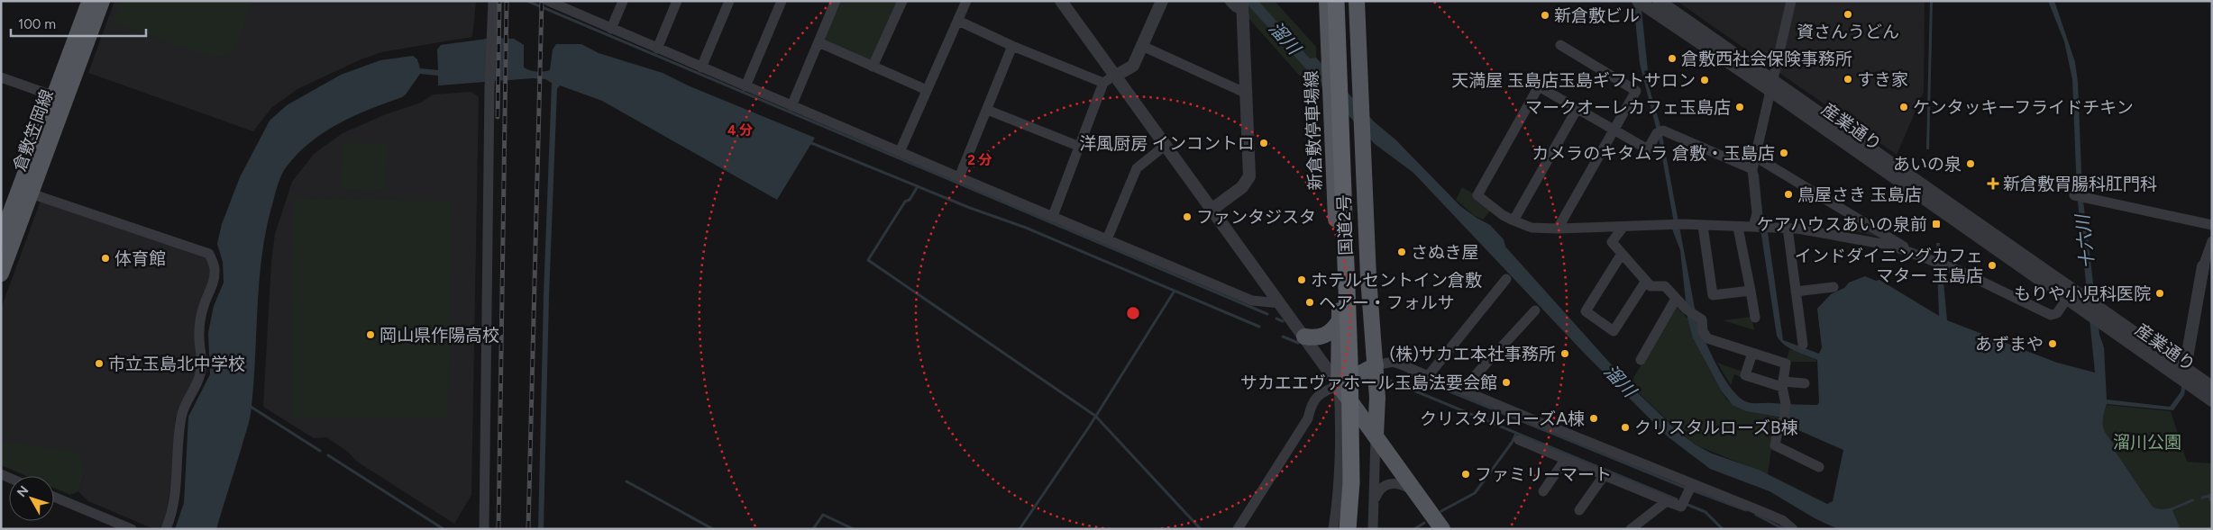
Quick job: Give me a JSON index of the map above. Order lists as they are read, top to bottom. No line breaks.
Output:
{"streets":{"highway":["国道2号"],"main road":["倉敷笠岡線","新倉敷停車場線"],"street":["産業通り"]},"water":["溜川","十六川"],"parks":["溜川公園"],"places":{"other":["資さんうどん","新倉敷ビル","倉敷西社会保険事務所","すき家","天満屋 玉島店玉島ギフトサロン","マークオーレカフェ玉島店","ケンタッキーフライドチキン","洋風厨房 インコントロ","カメラのキタムラ 倉敷・玉島店","あいの泉","鳥屋さき 玉島店","ファンタジスタ","さぬき屋","体育館","インドダイニングカフェ マター 玉島店","ホテルセントイン倉敷","もりや小児科医院","ヘアー・フォルサ","岡山県作陽高校","あずまや","(株)サカエ本社事務所","市立玉島北中学校","サカエエヴァホール玉島法要会館","クリスタルローズA棟","クリスタルローズB棟","ファミリーマート"],"health":["新倉敷胃腸科肛門科"],"transit":["ケアハウスあいの泉前"]},"scale_bar":"100 m","north":"top left","rings":["4 分","2 分"]}
